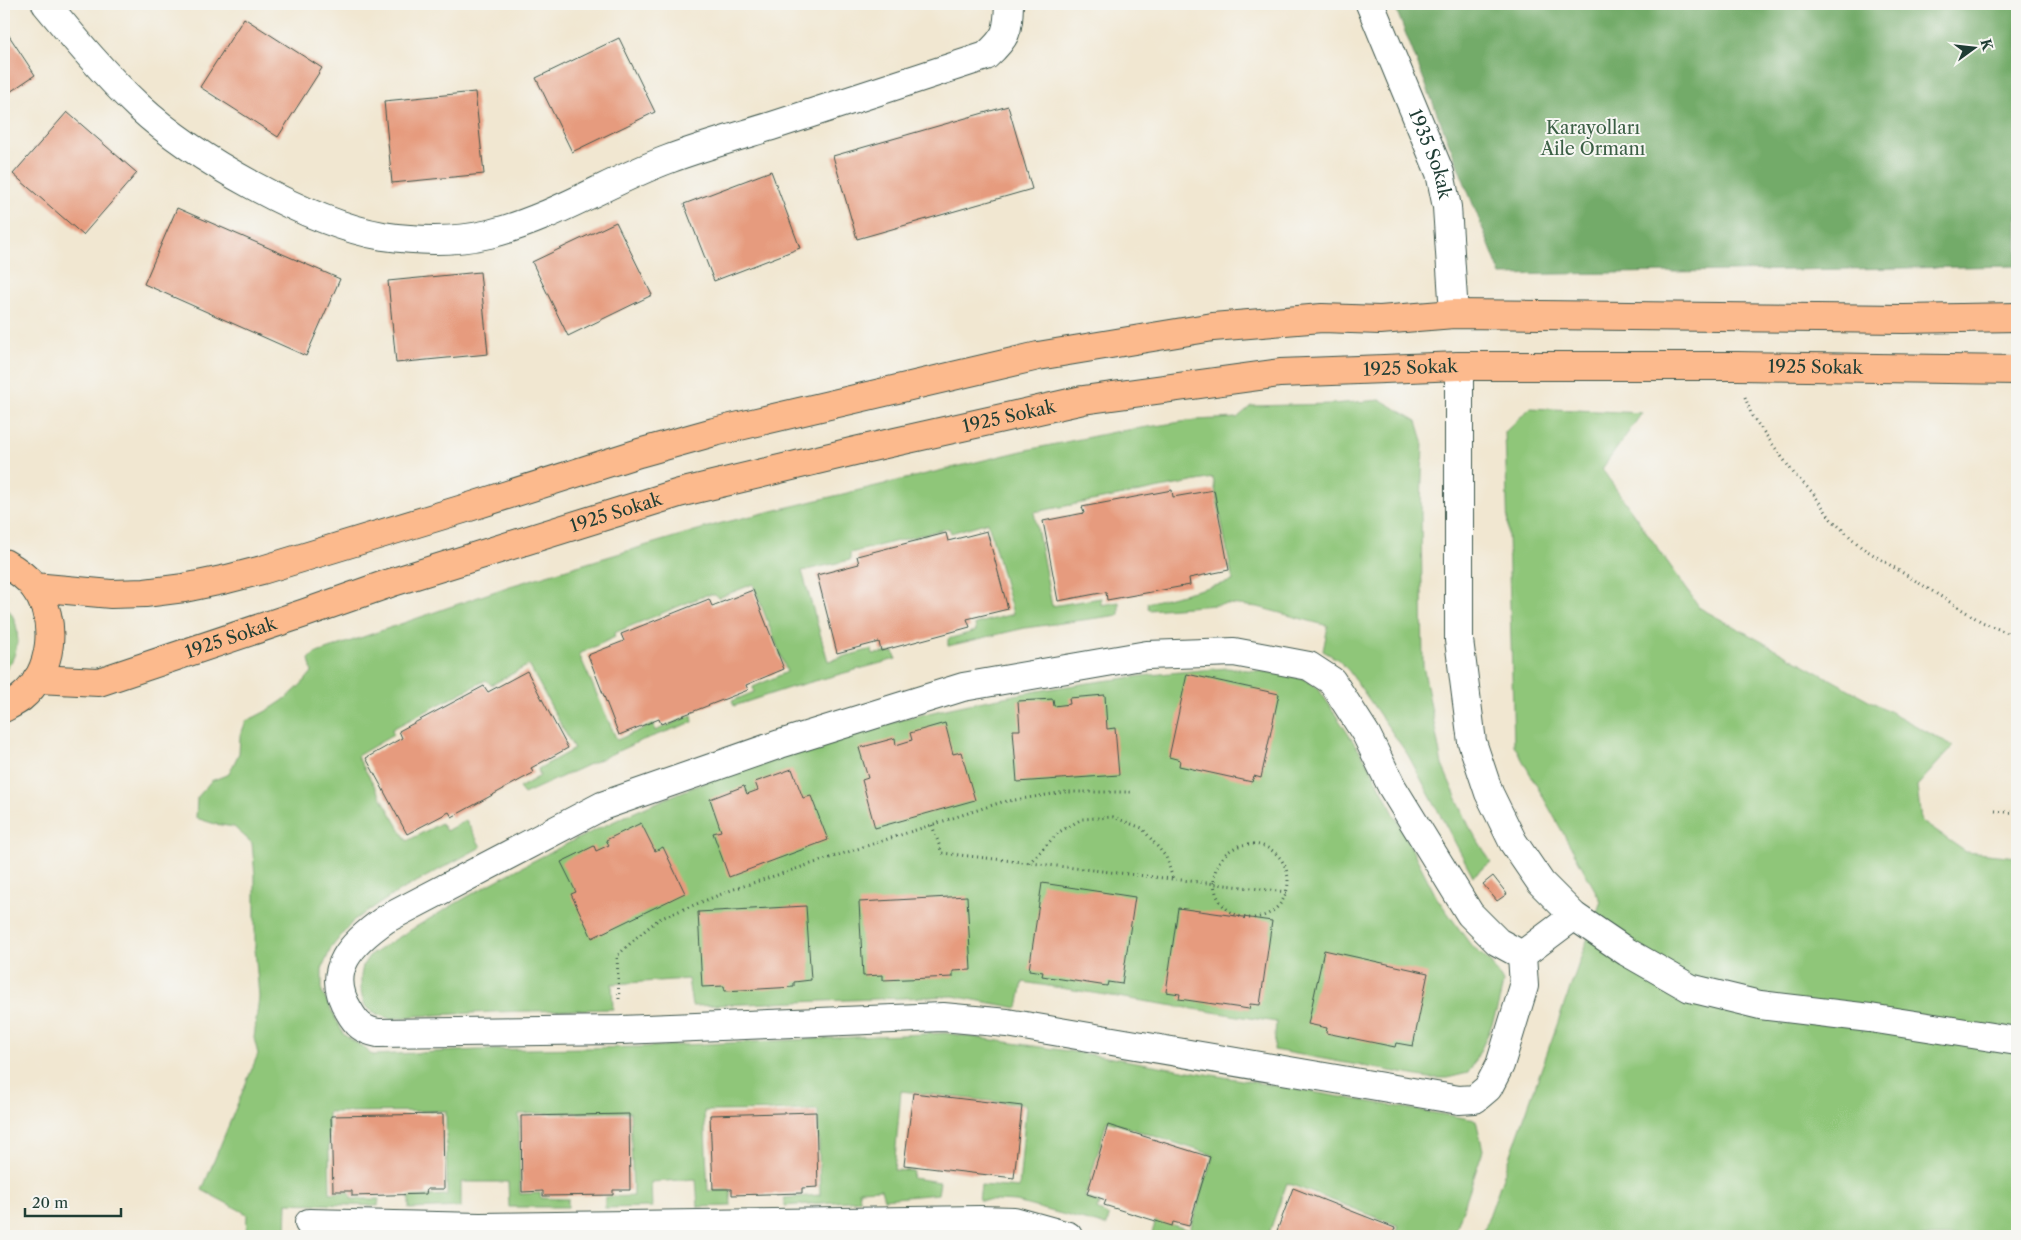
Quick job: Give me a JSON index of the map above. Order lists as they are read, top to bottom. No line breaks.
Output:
{"streets":{"main road":["1925 Sokak"],"street":["1935 Sokak"]},"parks":["Karayolları Aile Ormanı"],"scale_bar":"20 m","north":"right"}
